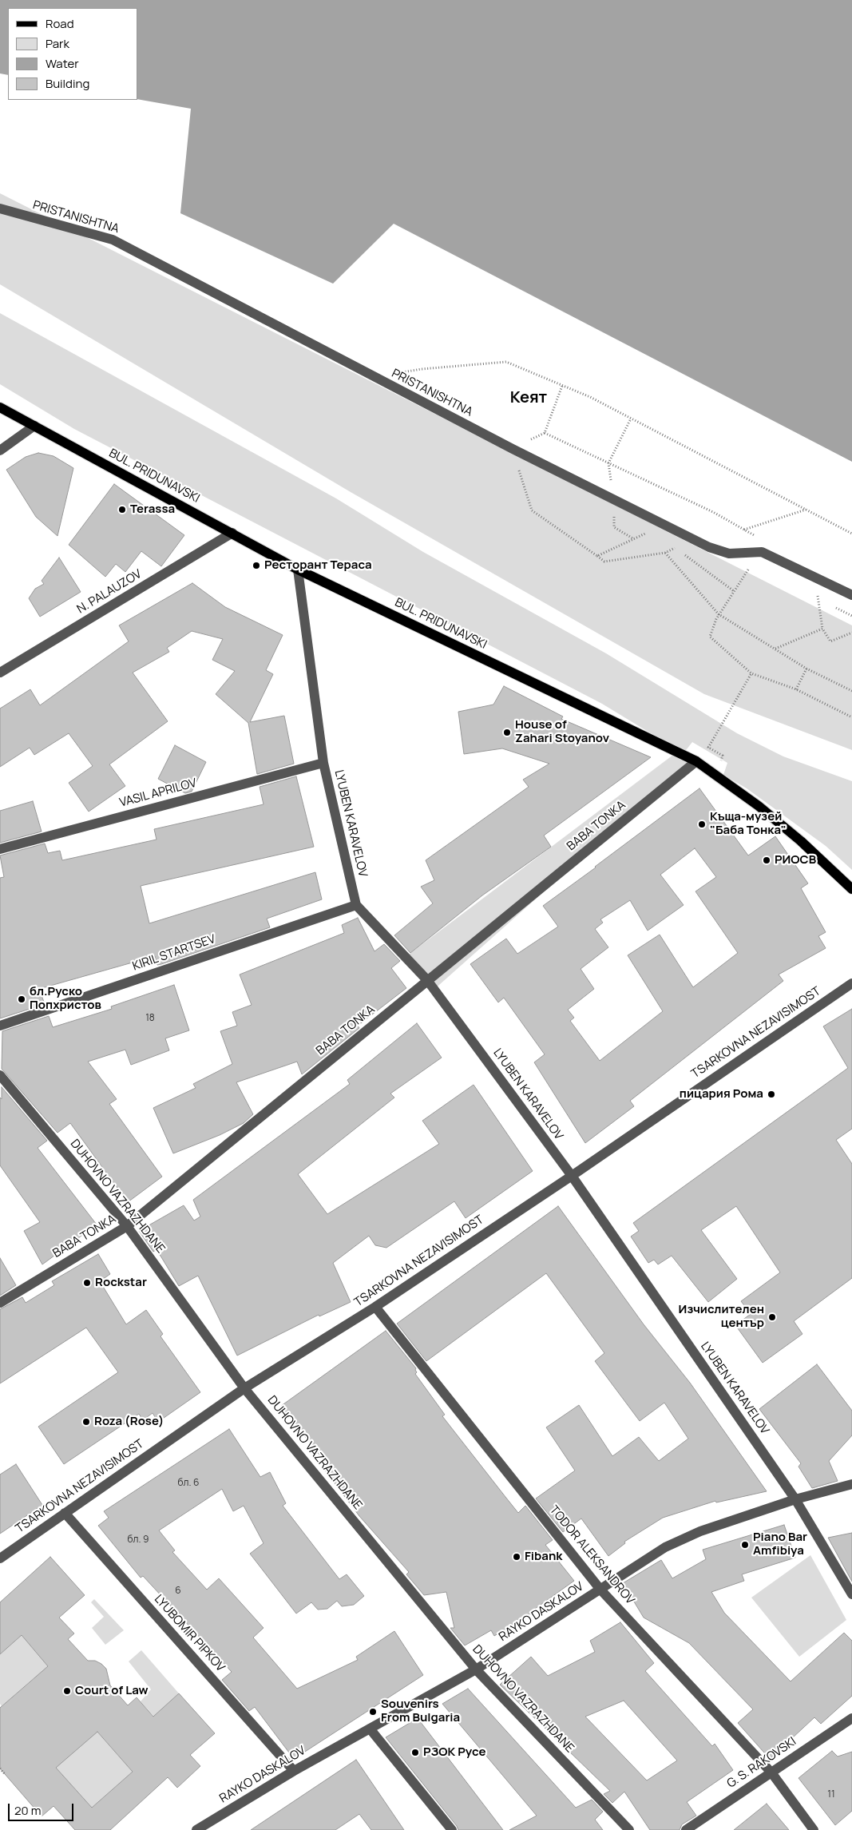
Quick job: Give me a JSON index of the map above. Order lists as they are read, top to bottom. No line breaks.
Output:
{"streets":{"main road":["BUL. PRIDUNAVSKI"],"street":["PRISTANISHTNA","N. PALAUZOV","VASIL APRILOV","LYUBEN KARAVELOV","BABA TONKA","KIRIL STARTSEV","TSARKOVNA NEZAVISIMOST","DUHOVNO VAZRAZHDANE","TODOR ALEKSANDROV","RAYKO DASKALOV","LYUBOMIR PIPKOV","G. S. RAKOVSKI"]},"crossings":[["BUL. PRIDUNAVSKI","N. PALAUZOV"],["BUL. PRIDUNAVSKI","LYUBEN KARAVELOV"],["BUL. PRIDUNAVSKI","BABA TONKA"],["VASIL APRILOV","LYUBEN KARAVELOV"],["LYUBEN KARAVELOV","BABA TONKA"],["LYUBEN KARAVELOV","KIRIL STARTSEV"],["LYUBEN KARAVELOV","TSARKOVNA NEZAVISIMOST"],["LYUBEN KARAVELOV","RAYKO DASKALOV"],["BABA TONKA","DUHOVNO VAZRAZHDANE"],["TSARKOVNA NEZAVISIMOST","DUHOVNO VAZRAZHDANE"],["TSARKOVNA NEZAVISIMOST","TODOR ALEKSANDROV"],["TSARKOVNA NEZAVISIMOST","LYUBOMIR PIPKOV"],["DUHOVNO VAZRAZHDANE","RAYKO DASKALOV"],["TODOR ALEKSANDROV","RAYKO DASKALOV"],["TODOR ALEKSANDROV","G. S. RAKOVSKI"],["RAYKO DASKALOV","LYUBOMIR PIPKOV"]],"districts":["Кеят"],"places":["Terassa","Ресторант Тераса","House of Zahari Stoyanov","Къща-музей \"Баба Тонка\"","РИОСВ","бл.Руско Попхристов","пицария Рома","Rockstar","Изчислителен център","Roza (Rose)","Piano Bar Amfibiya","Fibank","Сourt of Law","Souvenirs From Bulgaria","РЗОК Русе"],"house_numbers":["18","бл. 6","бл. 9","6","11"],"legend":["Road","Park","Water","Building"],"scale_bar":"20 m"}
